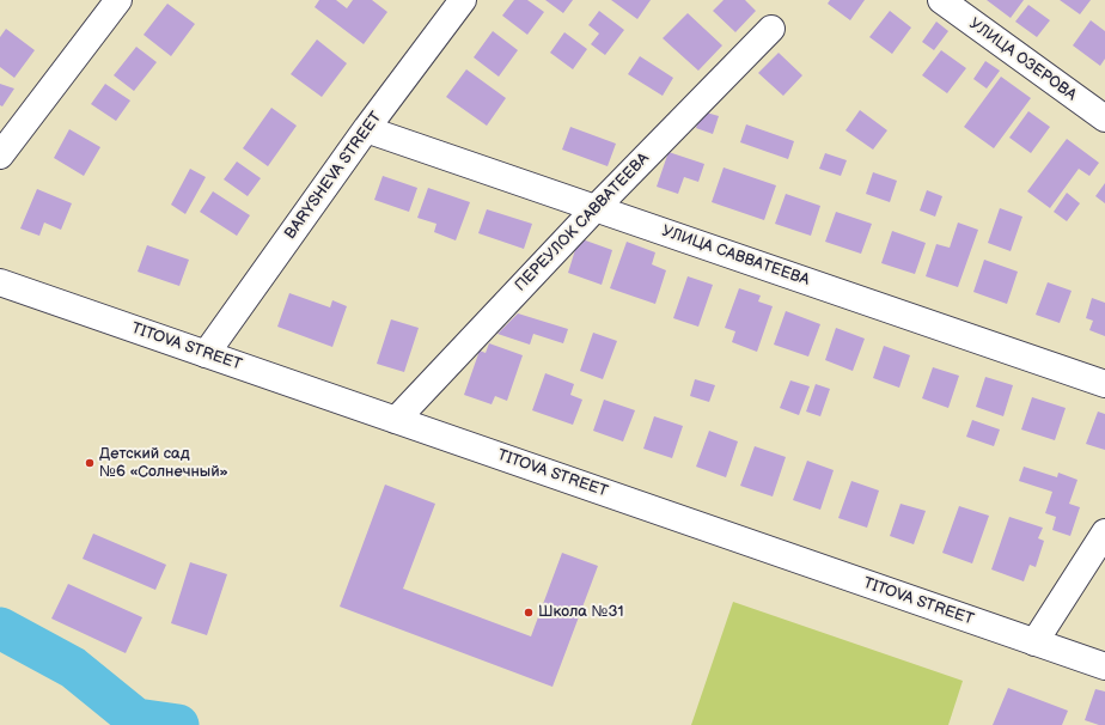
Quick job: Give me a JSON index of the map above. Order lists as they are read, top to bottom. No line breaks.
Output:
{"streets":{"street":["УЛИЦА ОЗЕРОВА","BARYSHEVA STREET","ПЕРЕУЛОК САВВАТЕЕВА","УЛИЦА САВВАТЕЕВА","TITOVA STREET"]},"crossings":[["BARYSHEVA STREET","УЛИЦА САВВАТЕЕВА"],["BARYSHEVA STREET","TITOVA STREET"],["ПЕРЕУЛОК САВВАТЕЕВА","УЛИЦА САВВАТЕЕВА"],["ПЕРЕУЛОК САВВАТЕЕВА","TITOVA STREET"]],"places":["Детский сад №6 «Солнечный»","Школа №31"]}
